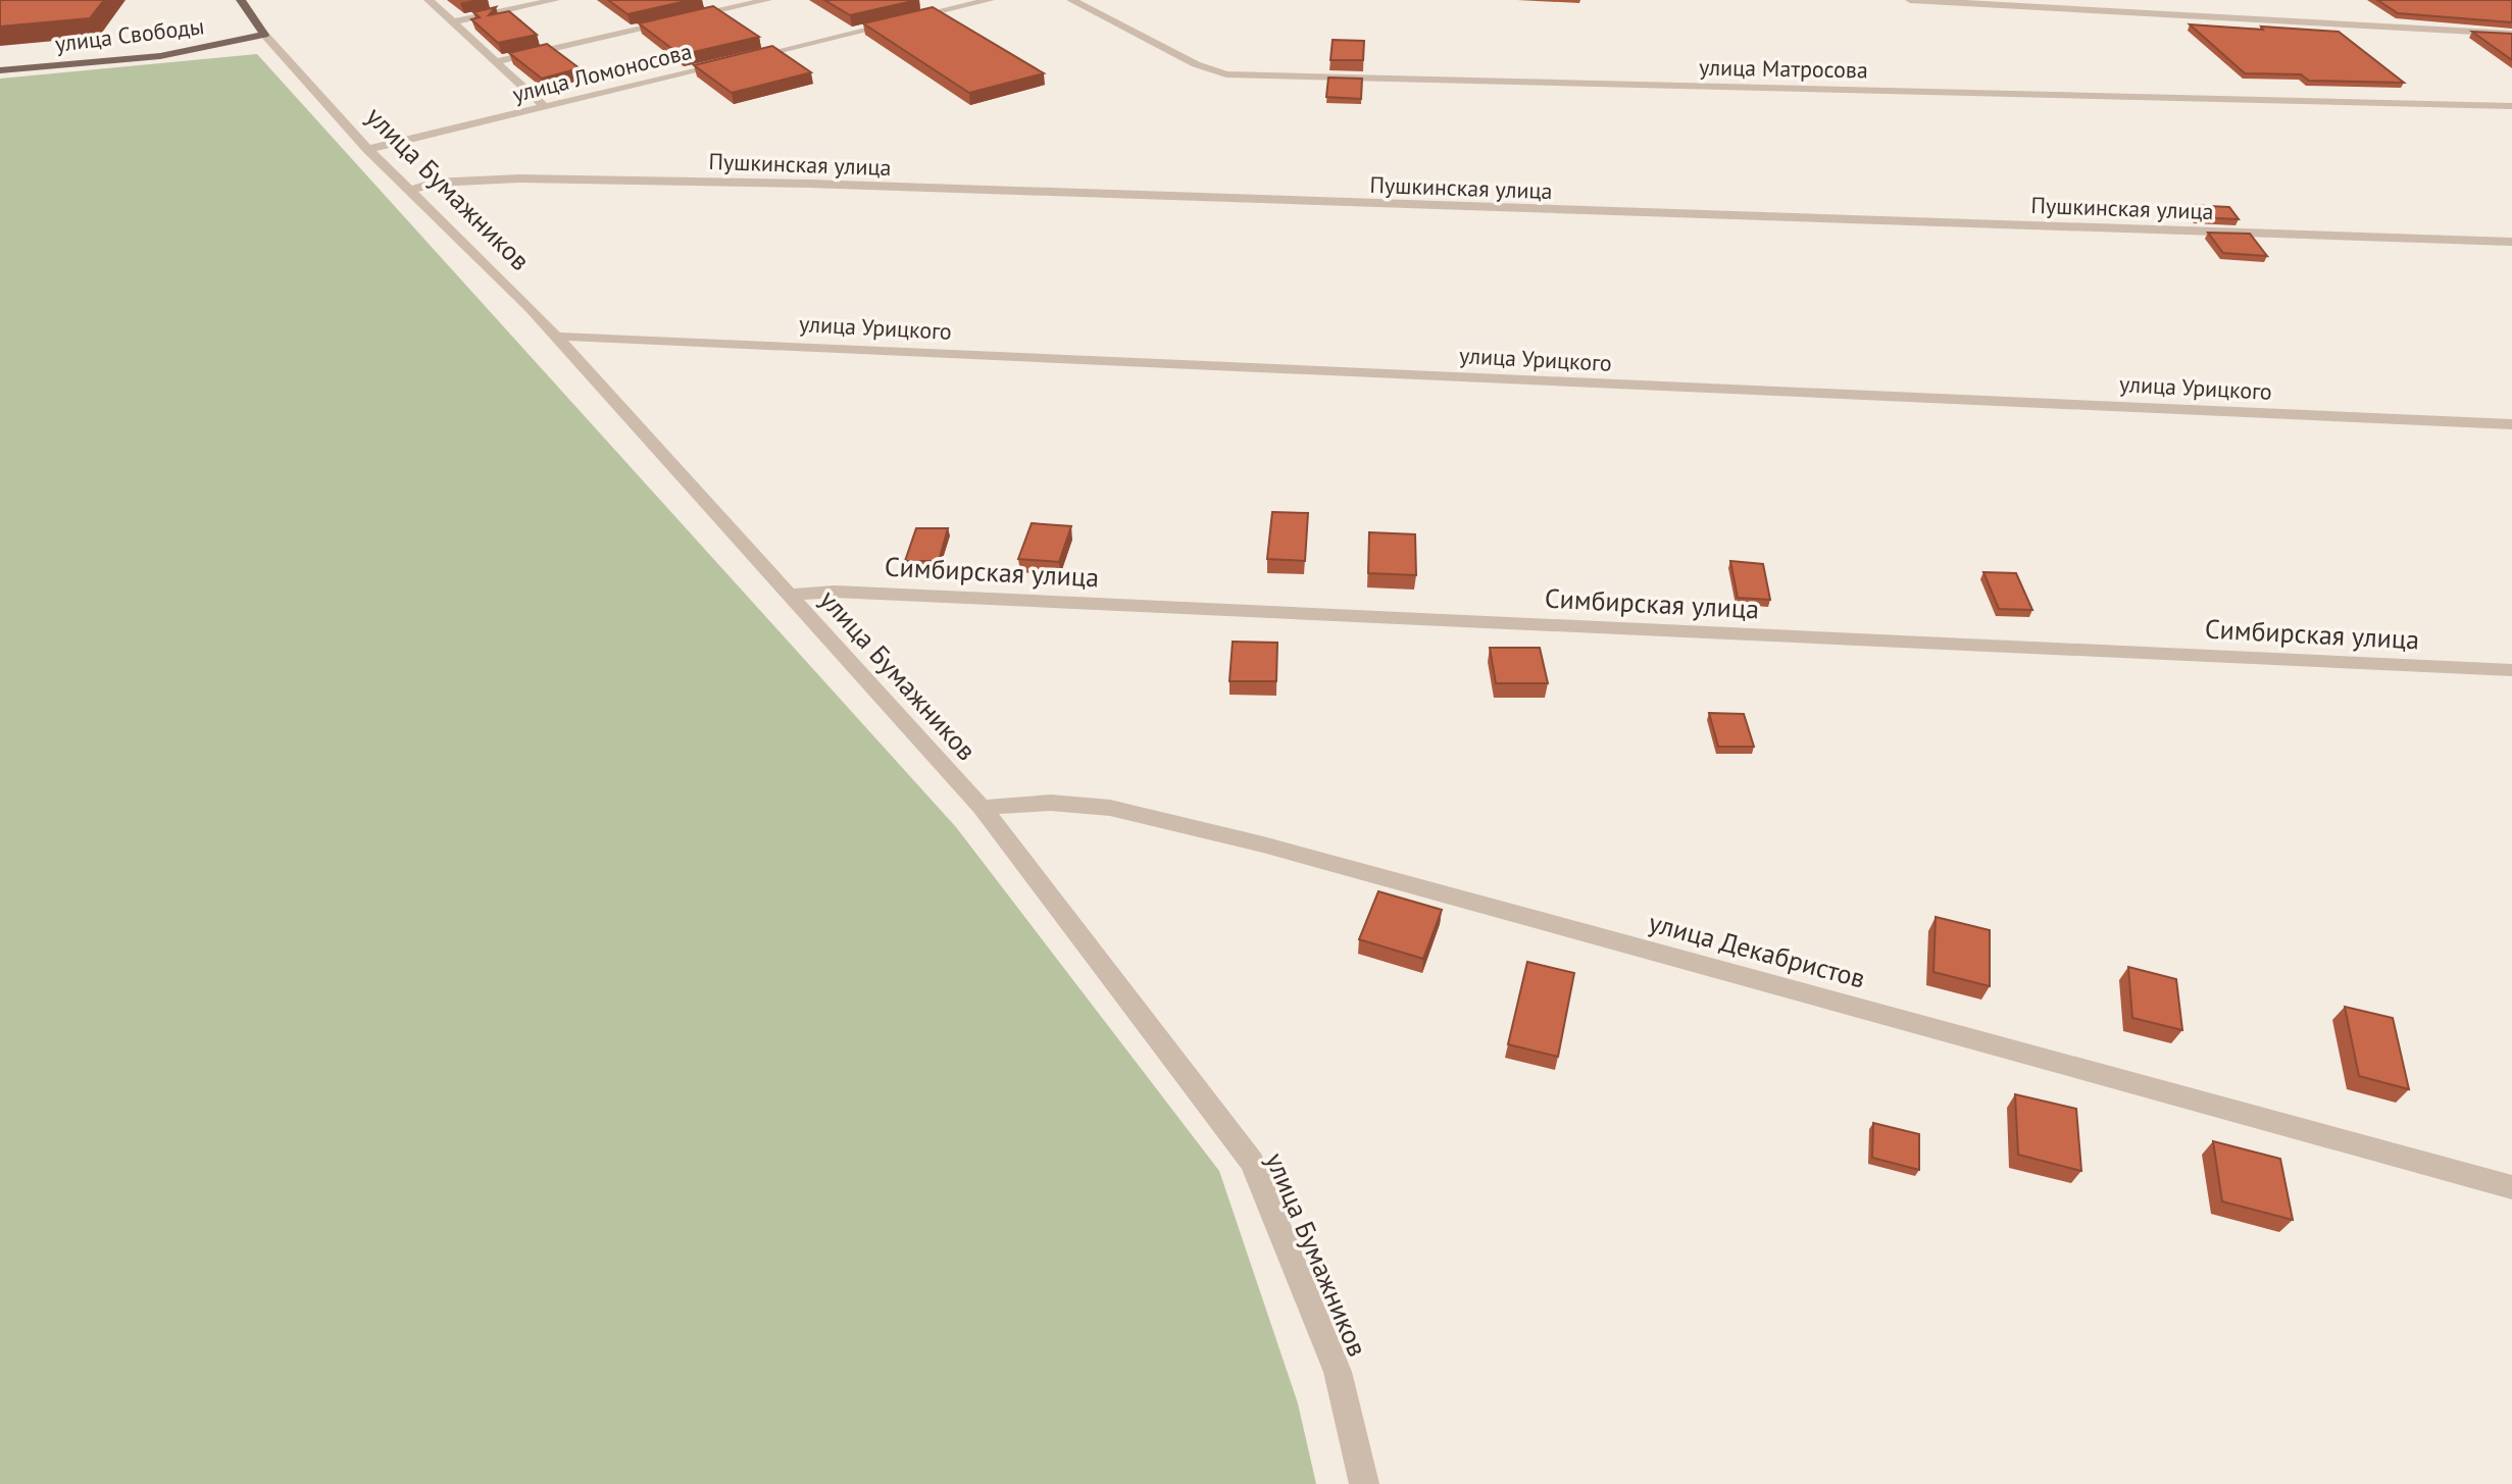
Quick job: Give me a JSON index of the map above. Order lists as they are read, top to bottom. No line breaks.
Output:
{"streets":{"main road":["улица Свободы","улица Бумажников"],"street":["улица Матросова","улица Ломоносова","Пушкинская улица","улица Урицкого","Симбирская улица","улица Декабристов"]},"crossings":[["улица Свободы","улица Бумажников"],["улица Ломоносова","улица Бумажников"],["Пушкинская улица","улица Бумажников"],["улица Бумажников","улица Урицкого"],["улица Бумажников","Симбирская улица"],["улица Бумажников","улица Декабристов"]]}
